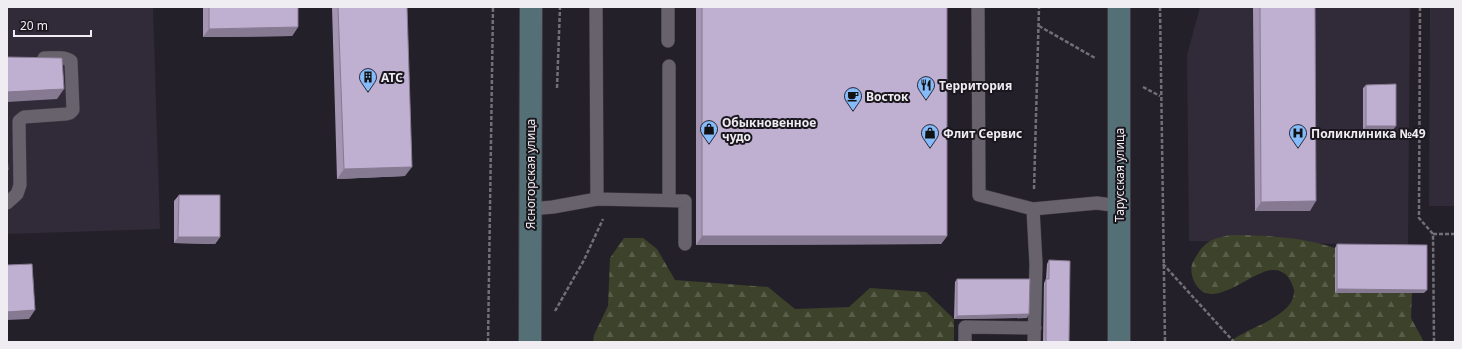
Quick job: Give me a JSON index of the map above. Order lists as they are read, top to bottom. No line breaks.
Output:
{"streets":{"main road":["Ясногорская улица","Тарусская улица"]},"places":{"building":["АТС"],"restaurant":["Территория"],"cafe":["Восток"],"shop":["Обыкновенное чудо","Флит Сервис"],"hospital":["Поликлиника №49"]},"scale_bar":"20 m"}
